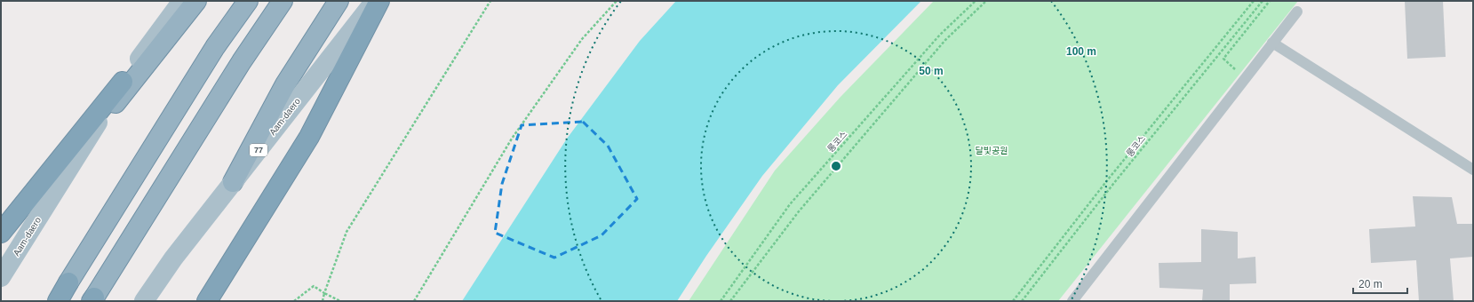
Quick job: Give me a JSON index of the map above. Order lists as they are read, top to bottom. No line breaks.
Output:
{"streets":{"main road":["Aam-daero","77"],"path":["롱코스"]},"parks":["달빛공원"],"scale_bar":"20 m","rings":["100 m","50 m"]}
